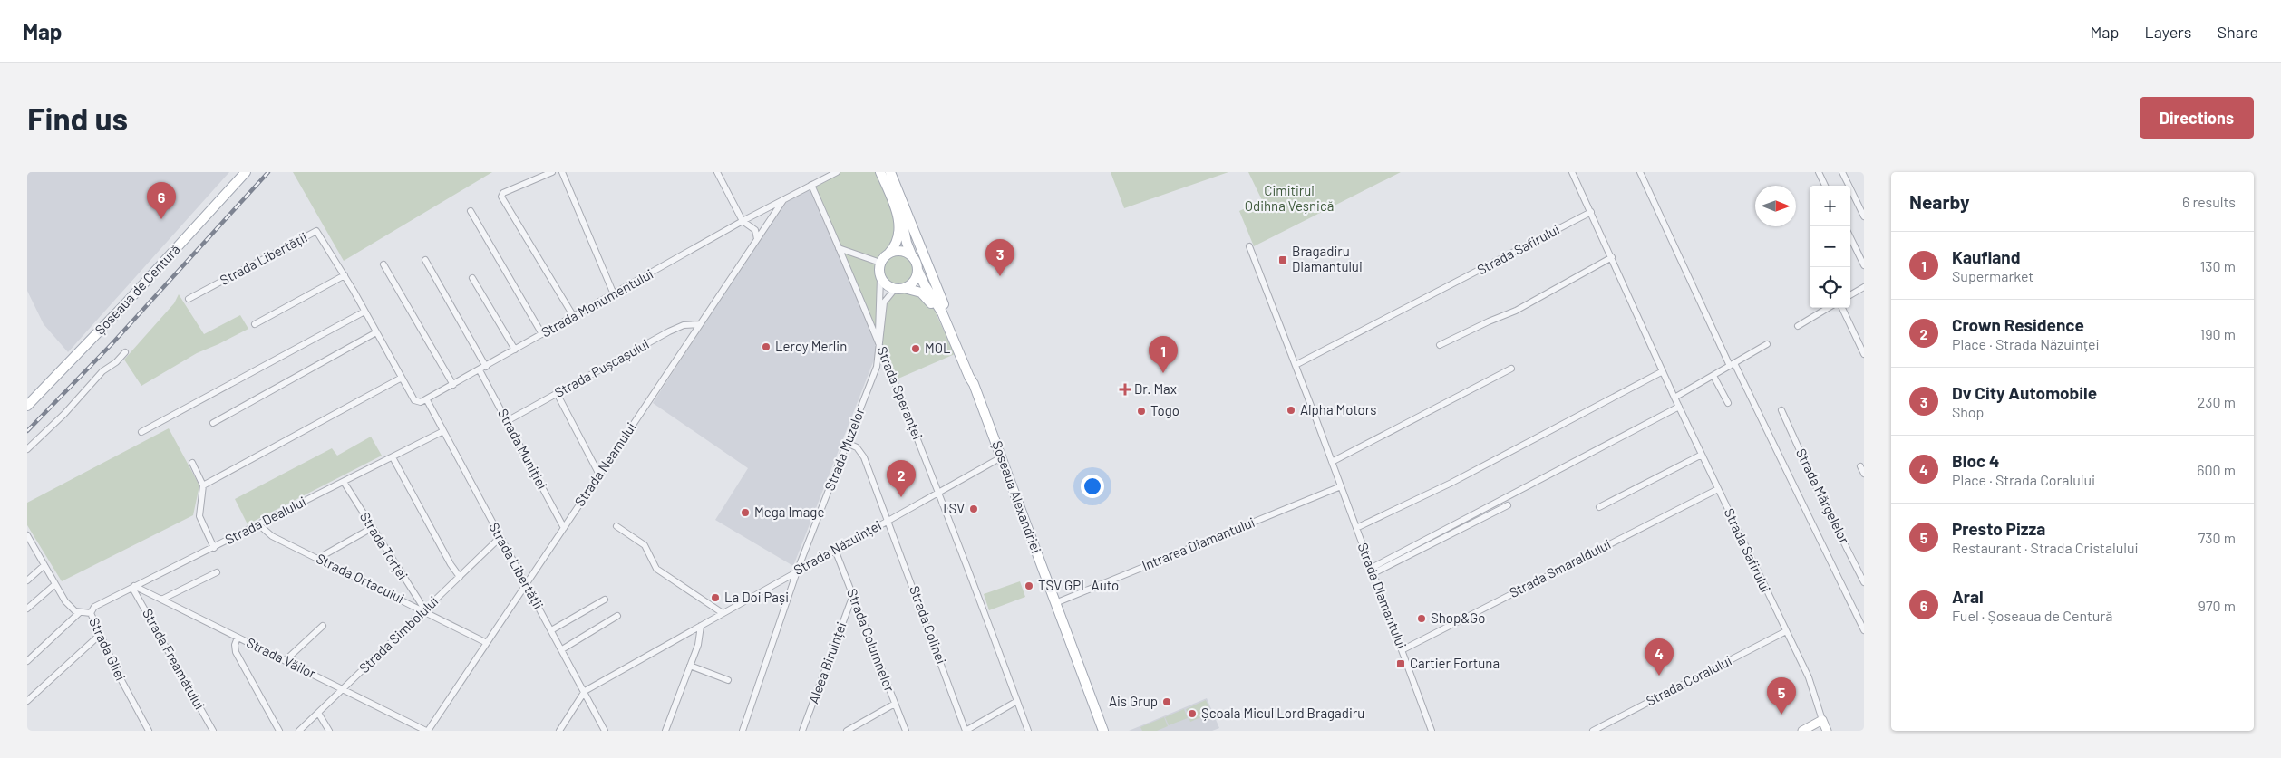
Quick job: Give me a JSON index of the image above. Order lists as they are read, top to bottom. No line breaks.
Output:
{"streets":{"main road":["Șoseaua de Centură","Șoseaua Alexandriei"],"street":["Strada Safirului","Strada Libertății","Strada Monumentului","Strada Pușcașului","Strada Speranței","Strada Muniției","Strada Muzelor","Strada Neamului","Strada Mărgelelor","Strada Dealului","Intrarea Diamantului","Strada Torței","Strada Năzuinței","Strada Smaraldului","Strada Ortacului","Strada Diamantului","Strada Colinei","Strada Simbolului","Strada Columnelor","Strada Gliei","Strada Văilor","Strada Freamătului","Aleea Biruinței","Strada Coralului"]},"crossings":[["Strada Safirului","Strada Smaraldului"],["Strada Safirului","Strada Diamantului"],["Strada Safirului","Strada Coralului"],["Strada Libertății","Strada Monumentului"],["Strada Libertății","Strada Neamului"],["Strada Libertății","Strada Dealului"],["Strada Libertății","Strada Năzuinței"],["Strada Libertății","Strada Simbolului"],["Strada Monumentului","Strada Speranței"],["Strada Monumentului","Strada Muniției"],["Strada Monumentului","Strada Neamului"],["Strada Pușcașului","Strada Muniției"],["Strada Pușcașului","Strada Neamului"],["Strada Speranței","Strada Muzelor"],["Strada Speranței","Strada Năzuinței"],["Strada Muniției","Strada Neamului"],["Strada Muzelor","Strada Năzuinței"],["Strada Muzelor","Strada Colinei"],["Strada Neamului","Strada Ortacului"],["Strada Neamului","Strada Văilor"],["Șoseaua Alexandriei","Intrarea Diamantului"],["Șoseaua Alexandriei","Strada Năzuinței"],["Strada Dealului","Strada Torței"],["Strada Dealului","Strada Ortacului"],["Strada Dealului","Strada Gliei"],["Strada Dealului","Strada Văilor"],["Strada Dealului","Strada Freamătului"],["Intrarea Diamantului","Strada Diamantului"],["Strada Torței","Strada Ortacului"],["Strada Torței","Strada Simbolului"],["Strada Năzuinței","Strada Colinei"],["Strada Năzuinței","Strada Columnelor"],["Strada Smaraldului","Strada Diamantului"],["Strada Ortacului","Strada Simbolului"],["Strada Simbolului","Strada Văilor"],["Strada Columnelor","Aleea Biruinței"],["Strada Văilor","Strada Freamătului"]],"parks":["Cimitirul Odihna Veșnică"],"places":{"transit":["Bragadiru Diamantului","Cartier Fortuna"],"other":["Leroy Merlin","MOL","Alpha Motors","Togo","TSV","Mega Image","TSV GPL Auto","La Doi Pași","Shop&Go","Ais Grup","Școala Micul Lord Bragadiru"],"health":["Dr. Max"]},"north":"right","page":{"header":"Map","nav":["Map","Layers","Share"],"buttons":"Directions","title":"Find us","heading":["Nearby","6 results"],"pins":["6","3","1","2","4","5"],"map_buttons":["+","−"],"list":[{"mark":"1","name":"Kaufland","note":"Supermarket","value":"130 m"},{"mark":"2","name":"Crown Residence","note":"Place · Strada Năzuinței","value":"190 m"},{"mark":"3","name":"Dv City Automobile","note":"Shop","value":"230 m"},{"mark":"4","name":"Bloc 4","note":"Place · Strada Coralului","value":"600 m"},{"mark":"5","name":"Presto Pizza","note":"Restaurant · Strada Cristalului","value":"730 m"},{"mark":"6","name":"Aral","note":"Fuel · Șoseaua de Centură","value":"970 m"}]}}
